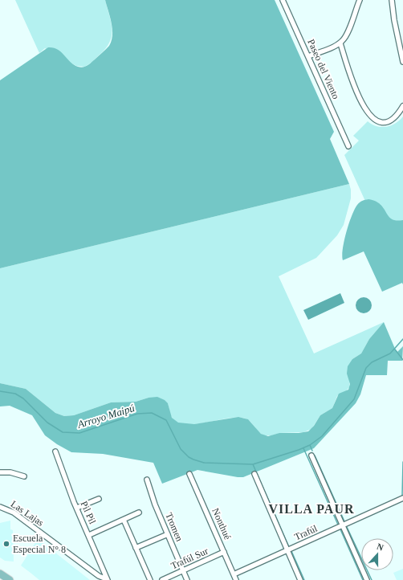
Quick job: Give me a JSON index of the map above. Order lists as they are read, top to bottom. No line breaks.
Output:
{"streets":{"street":["Paseo del Viento","Pil Pil","Las Lajas","Nonthué","Tromen","Trafúl","Trafúl Sur"]},"crossings":[["Pil Pil","Las Lajas"],["Nonthué","Trafúl"],["Nonthué","Trafúl Sur"],["Tromen","Trafúl Sur"]],"districts":["VILLA PAUR"],"water":["Arroyo Maipú"],"places":["Escuela Especial N° 8"],"north":"top"}
